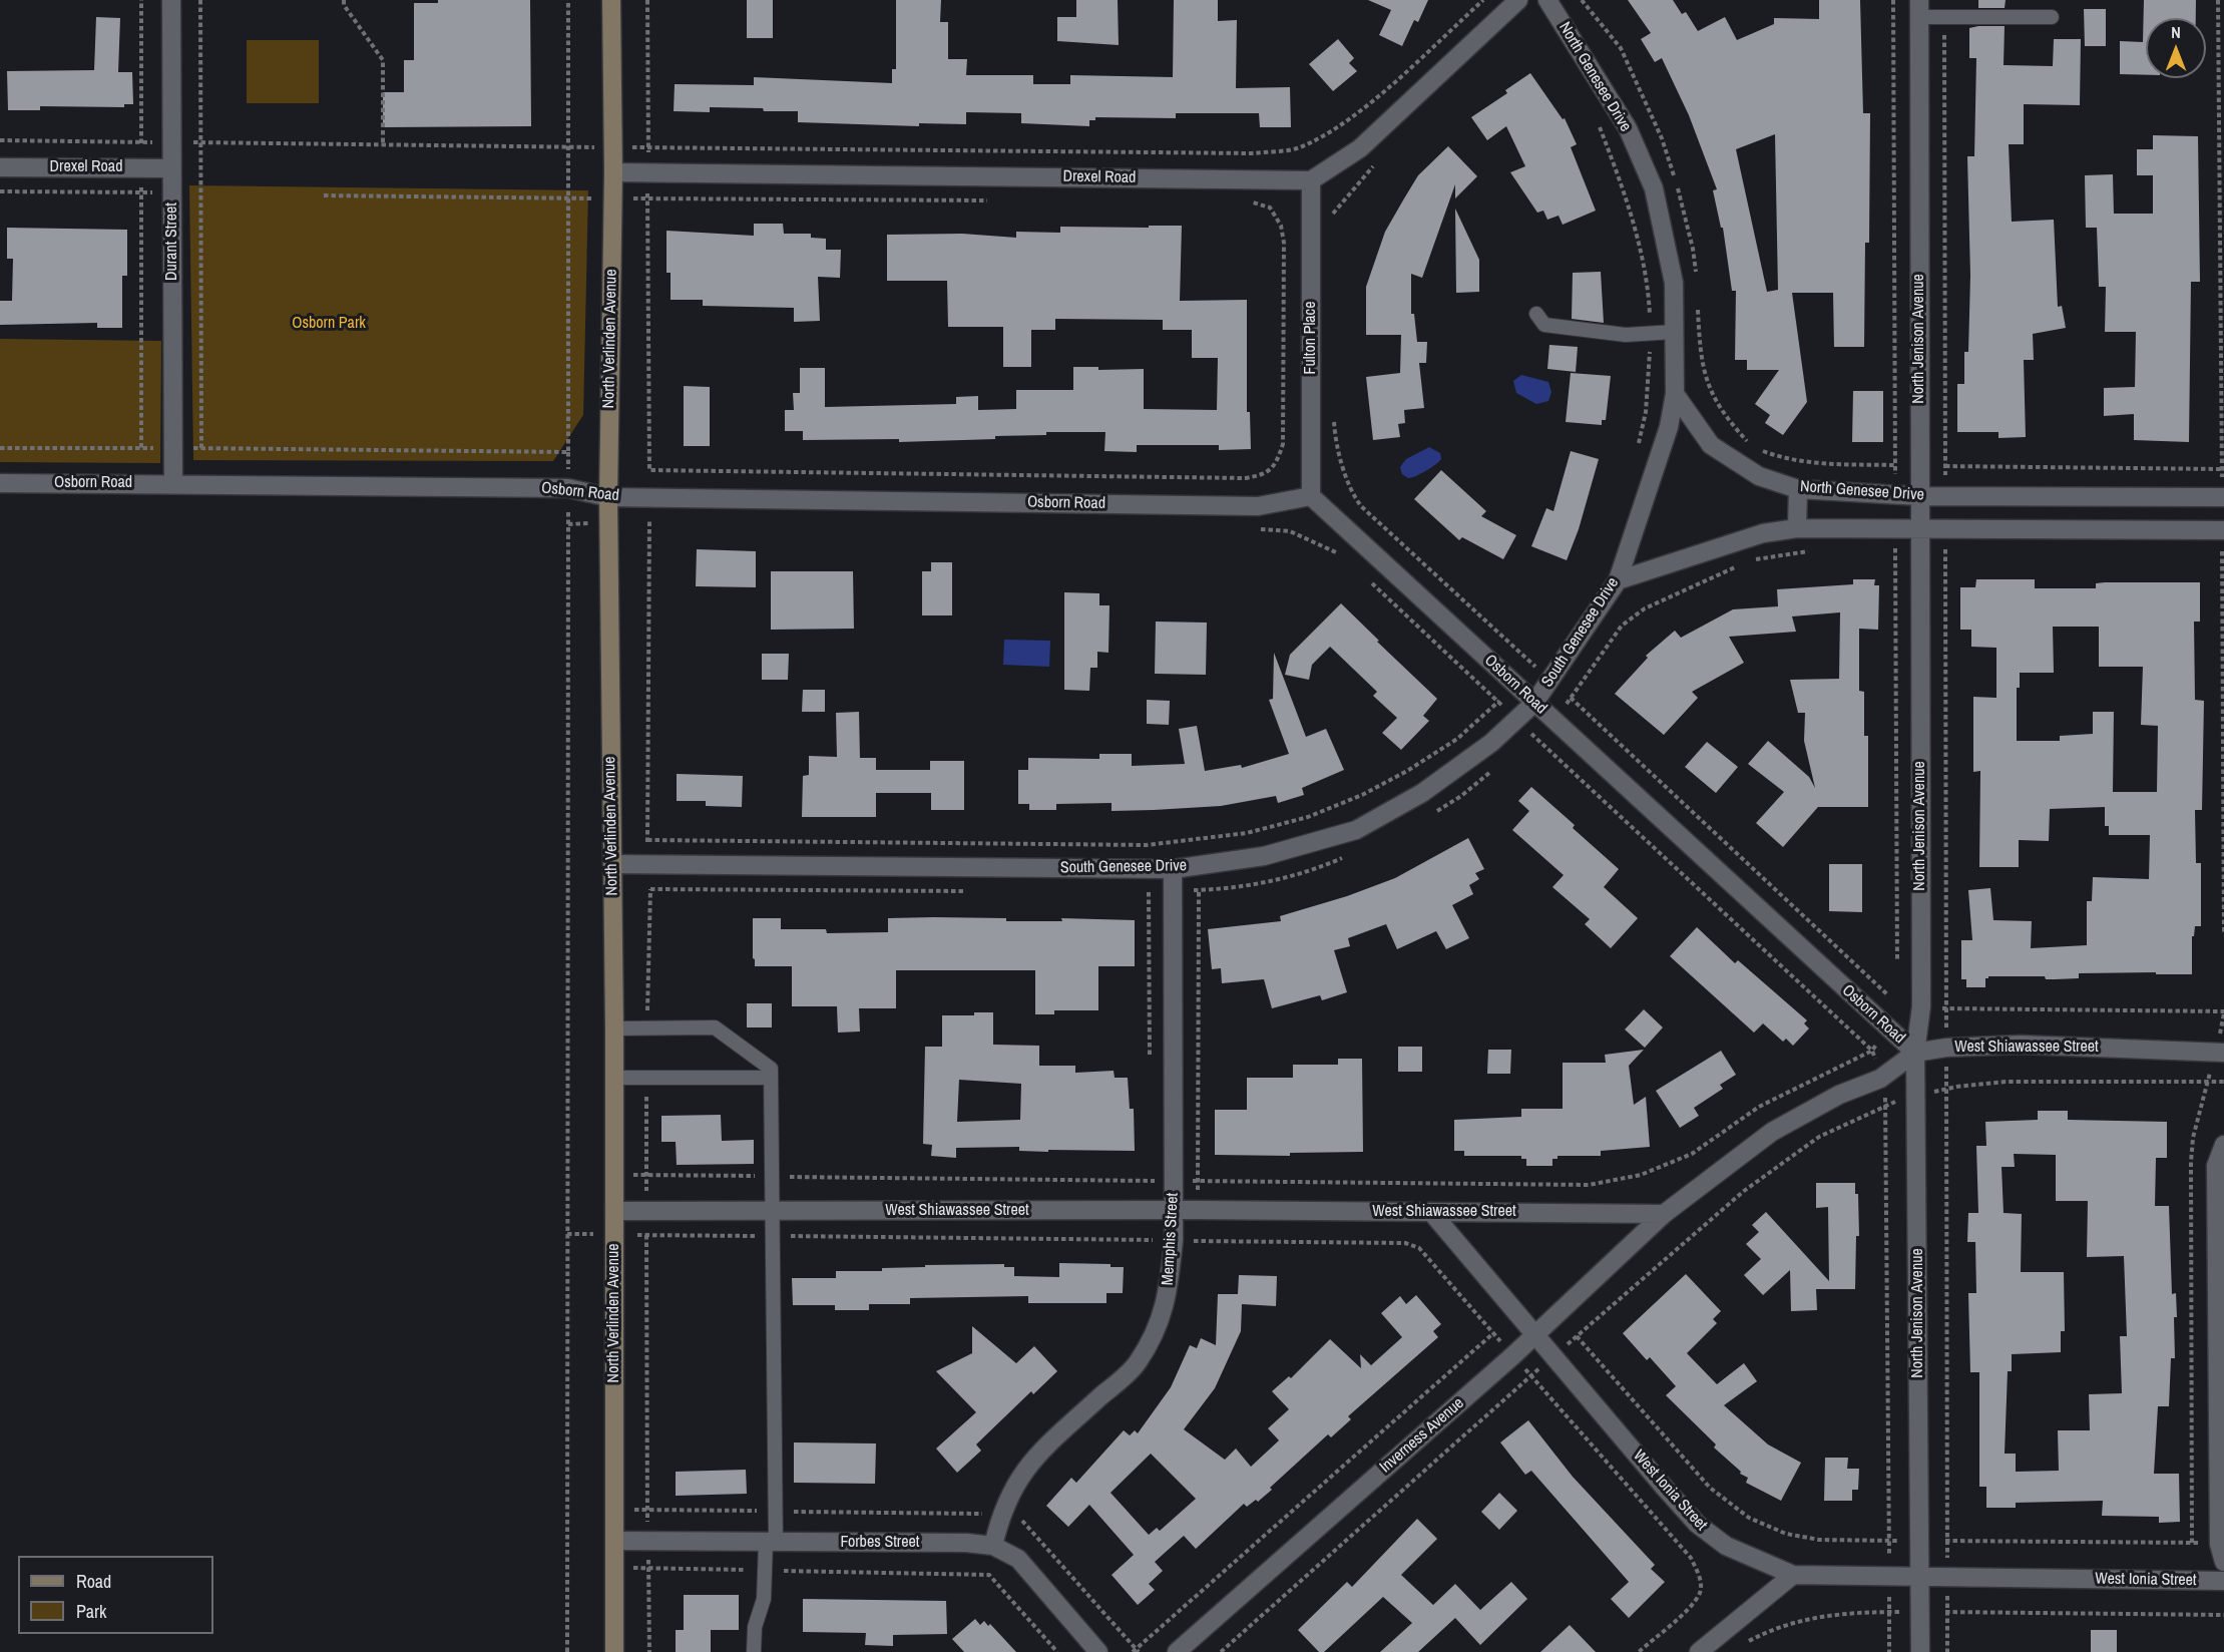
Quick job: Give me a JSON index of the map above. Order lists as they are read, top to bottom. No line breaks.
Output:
{"streets":{"street":["North Genesee Drive","Drexel Road","Durant Street","Fulton Place","North Verlinden Avenue","North Jenison Avenue","Osborn Road","South Genesee Drive","West Shiawassee Street","Memphis Street","Inverness Avenue","West Ionia Street","Forbes Street"]},"crossings":[["North Genesee Drive","North Jenison Avenue"],["North Genesee Drive","South Genesee Drive"],["Drexel Road","Durant Street"],["Drexel Road","Fulton Place"],["Drexel Road","North Verlinden Avenue"],["Durant Street","Osborn Road"],["Fulton Place","Osborn Road"],["North Verlinden Avenue","Osborn Road"],["North Verlinden Avenue","South Genesee Drive"],["North Verlinden Avenue","West Shiawassee Street"],["North Verlinden Avenue","Forbes Street"],["North Jenison Avenue","Osborn Road"],["North Jenison Avenue","West Shiawassee Street"],["North Jenison Avenue","West Ionia Street"],["Osborn Road","South Genesee Drive"],["Osborn Road","West Shiawassee Street"],["South Genesee Drive","Memphis Street"],["West Shiawassee Street","Memphis Street"],["West Shiawassee Street","Inverness Avenue"],["West Shiawassee Street","West Ionia Street"],["Memphis Street","Forbes Street"],["Inverness Avenue","West Ionia Street"]],"parks":["Osborn Park"],"legend":["Road","Park"],"north":"top"}
